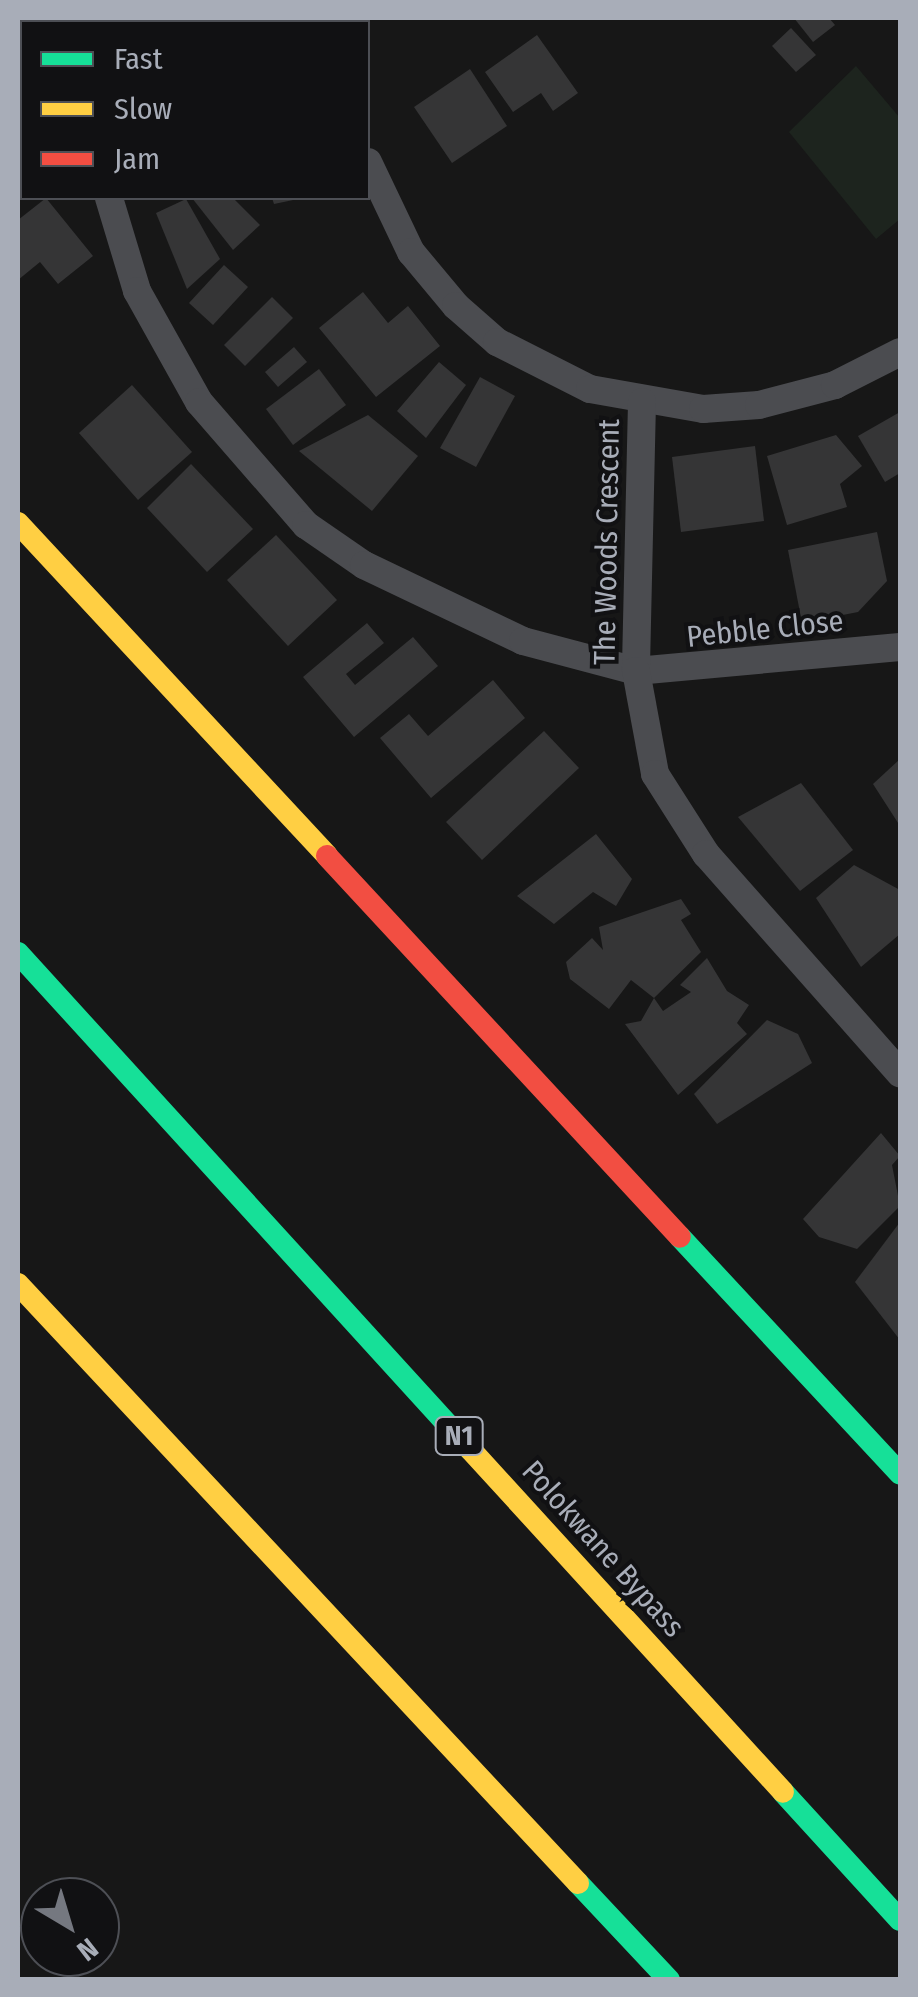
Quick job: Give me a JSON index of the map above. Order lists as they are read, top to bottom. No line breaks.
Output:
{"streets":{"main road":["N1","Polokwane Bypass"],"street":["The Woods Crescent","Pebble Close"]},"crossings":[["The Woods Crescent","Pebble Close"]],"legend":["Fast","Slow","Jam"],"north":"bottom right"}
